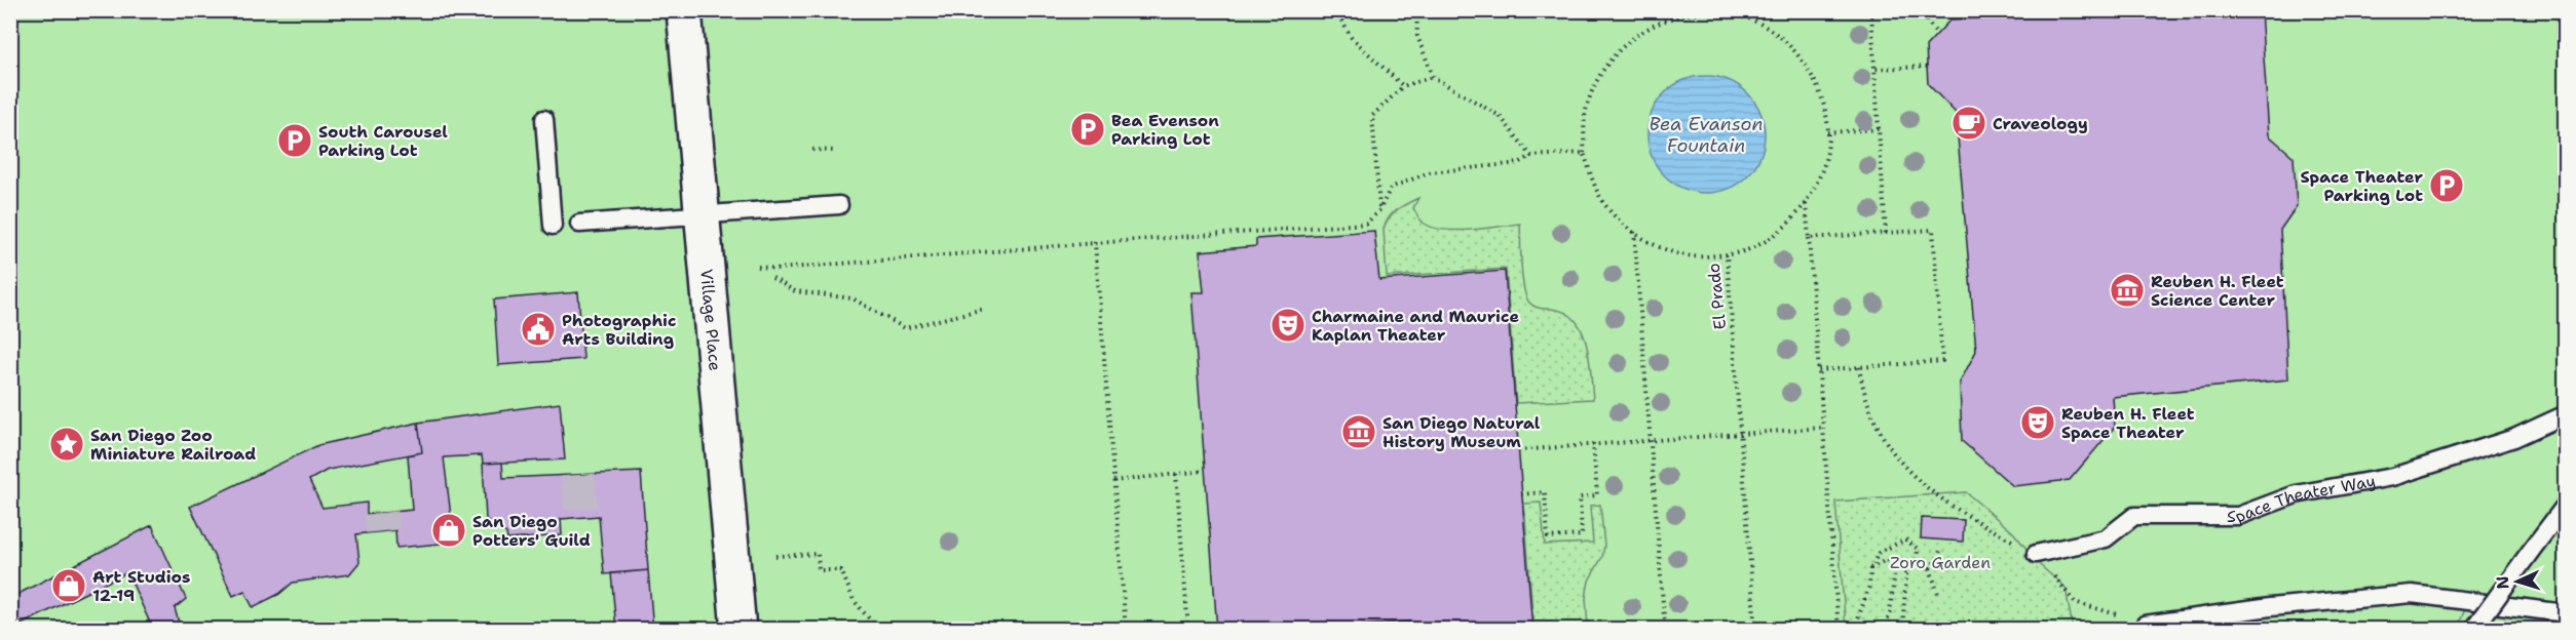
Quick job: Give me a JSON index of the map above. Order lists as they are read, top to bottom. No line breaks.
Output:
{"streets":{"street":["Village Place"],"lane":["Space Theater Way"],"path":["El Prado"]},"water":["Bea Evanson Fountain"],"parks":["Zoro Garden"],"places":{"cafe":["Craveology"],"parking":["Bea Evenson Parking Lot","South Carousel Parking Lot","Space Theater Parking Lot"],"museum":["Reuben H. Fleet Science Center","San Diego Natural History Museum"],"theatre":["Charmaine and Maurice Kaplan Theater","Reuben H. Fleet Space Theater"],"public building":["Photographic Arts Building"],"place":["San Diego Zoo Miniature Railroad"],"shop":["San Diego Potters' Guild","Art Studios 12-19"]},"north":"left"}
